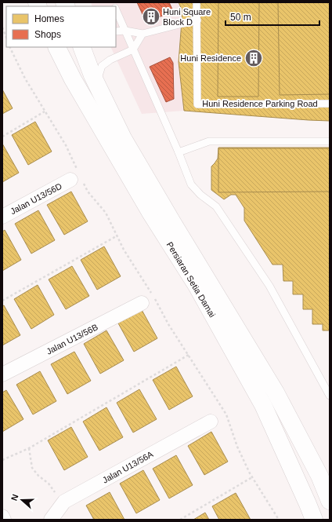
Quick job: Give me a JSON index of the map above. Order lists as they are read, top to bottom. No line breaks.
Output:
{"streets":{"street":["Jalan U13/56D","Persiaran Setia Damai","Jalan U13/56B","Jalan U13/56A"],"lane":["Huni Residence Parking Road"]},"places":{"building":["Huni Square Block D","Huni Residence"]},"legend":["Homes","Shops"],"scale_bar":"50 m","north":"left"}
